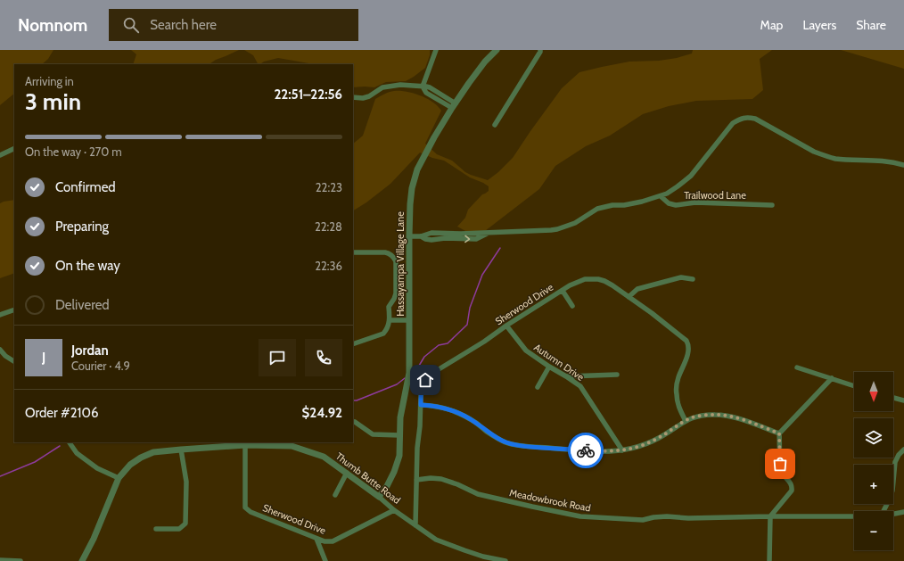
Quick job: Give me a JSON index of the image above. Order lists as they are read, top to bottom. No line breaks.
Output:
{"streets":{"street":["Trailwood Lane","Hassayampa Village Lane","Sherwood Drive","Autumn Drive","Thumb Butte Road","Meadowbrook Road"]},"crossings":[["Hassayampa Village Lane","Thumb Butte Road"],["Sherwood Drive","Autumn Drive"],["Sherwood Drive","Thumb Butte Road"],["Sherwood Drive","Meadowbrook Road"]],"north":"bottom","page":{"header":"Nomnom","search":"Search here","nav":["Map","Layers","Share"],"heading":["3 min","Arriving in","22:51–22:56"],"panel":["Jordan","Courier · 4.9","Order #2106","$24.92"],"bar":"On the way · 270 m","list":[["Confirmed","22:23"],["Preparing","22:28"],["On the way","22:36"],"Delivered"],"round":"J","map_buttons":["+","−"]}}
